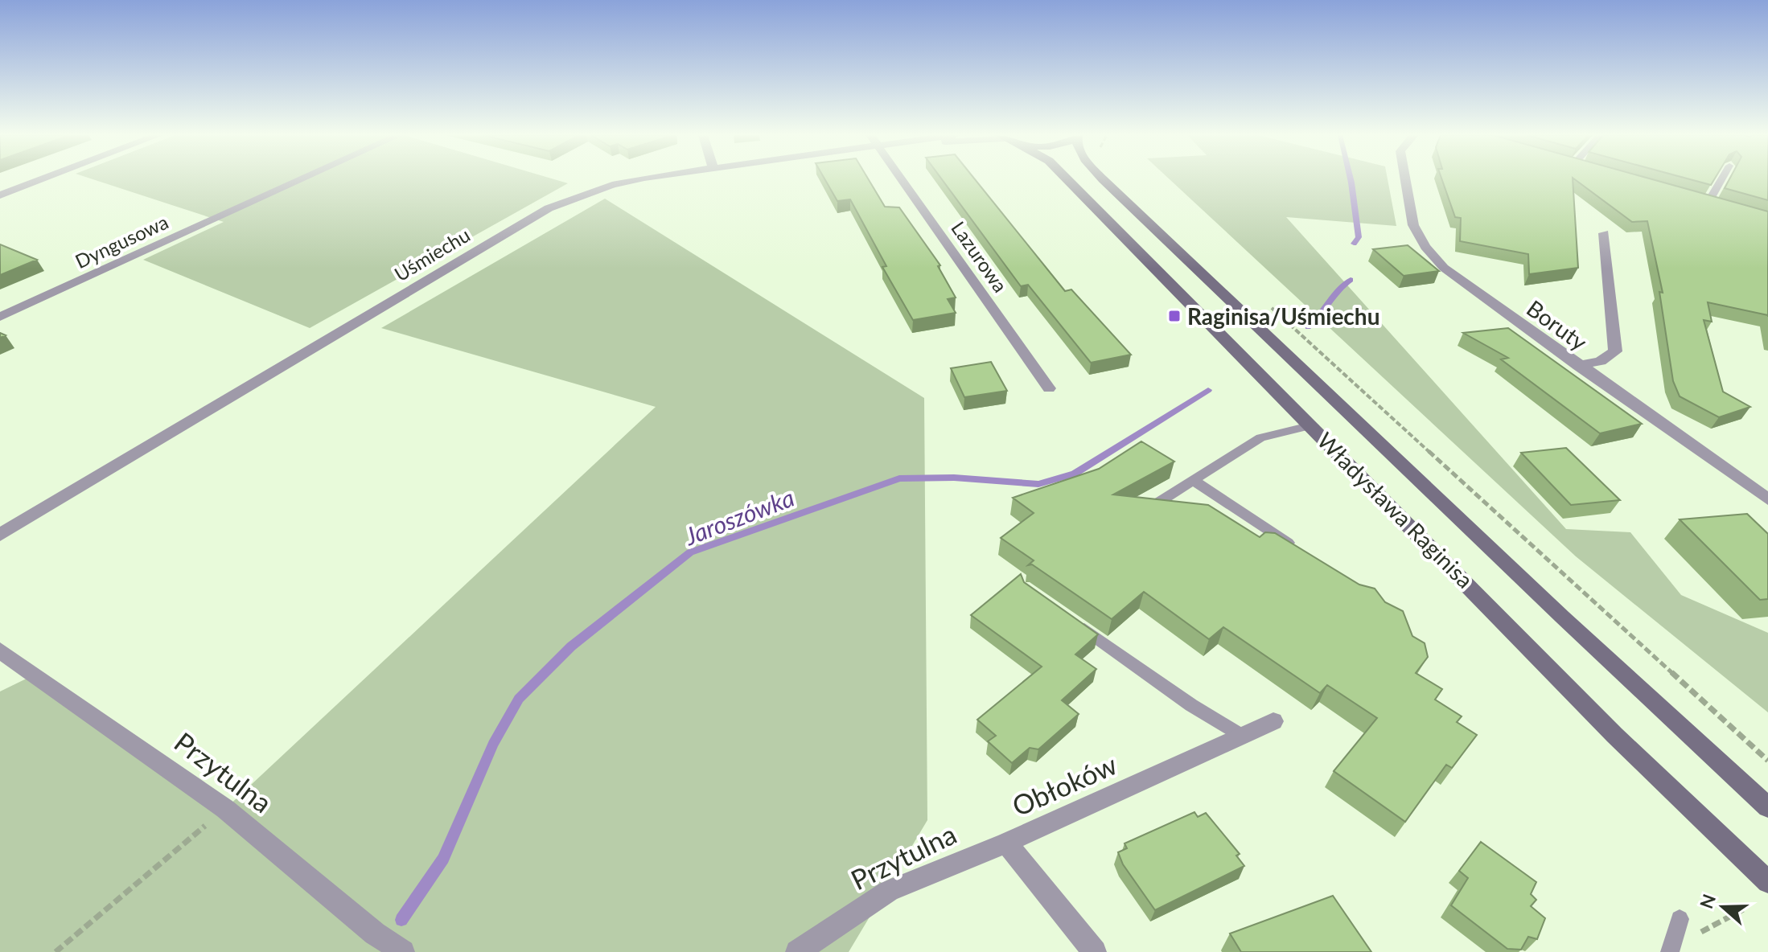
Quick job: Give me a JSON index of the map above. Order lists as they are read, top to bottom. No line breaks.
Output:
{"streets":{"main road":["Władysława Raginisa"],"street":["Dyngusowa","Uśmiechu","Lazurowa","Boruty","Przytulna","Obłoków"]},"crossings":[["Przytulna","Obłoków"]],"water":["Jaroszówka"],"places":{"transit":["Raginisa/Uśmiechu"]},"north":"left"}
